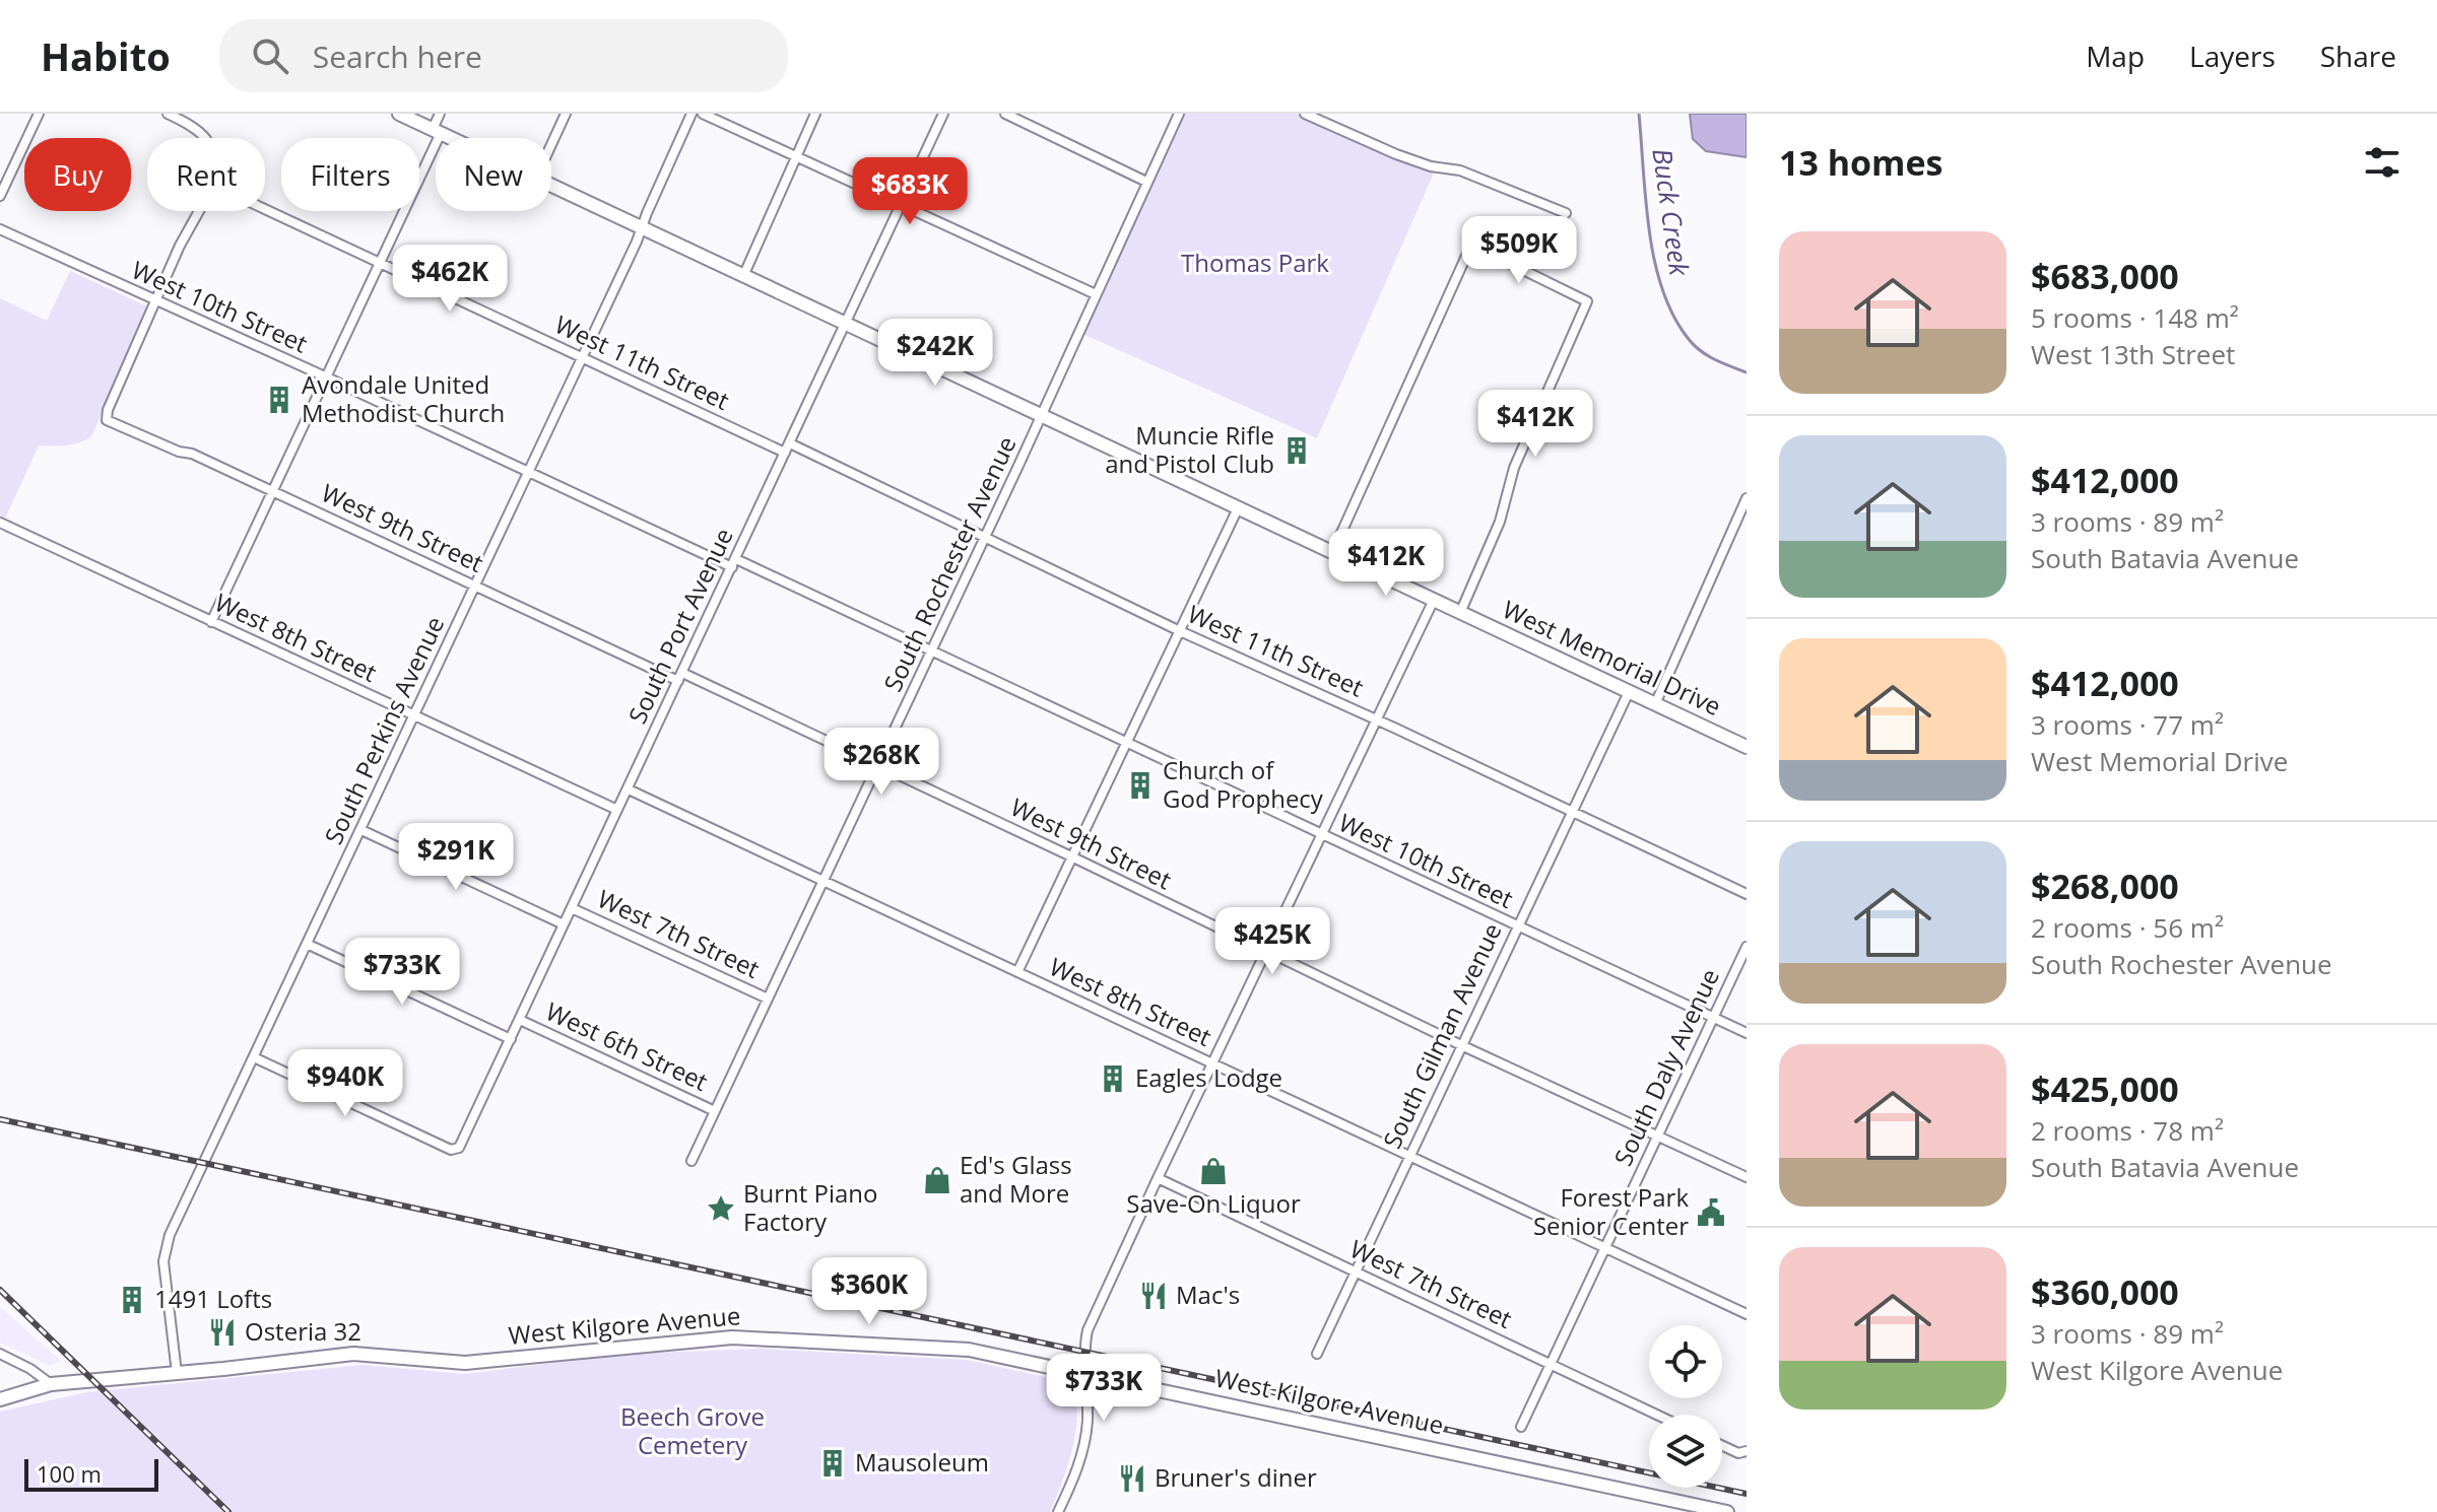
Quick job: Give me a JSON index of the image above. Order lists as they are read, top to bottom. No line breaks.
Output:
{"streets":{"main road":["West Memorial Drive","West Kilgore Avenue"],"street":["West 10th Street","West 11th Street","West 9th Street","South Rochester Avenue","South Port Avenue","West 8th Street","South Perkins Avenue","West 7th Street","South Gilman Avenue","West 6th Street","South Daly Avenue"]},"crossings":[["West 10th Street","West 9th Street"],["West 10th Street","South Rochester Avenue"],["West 10th Street","South Port Avenue"],["West 10th Street","South Perkins Avenue"],["West 10th Street","South Gilman Avenue"],["West 10th Street","South Daly Avenue"],["West 11th Street","South Rochester Avenue"],["West 11th Street","South Port Avenue"],["West 11th Street","South Perkins Avenue"],["West 11th Street","South Gilman Avenue"],["West 9th Street","South Rochester Avenue"],["West 9th Street","South Port Avenue"],["West 9th Street","South Perkins Avenue"],["West 9th Street","South Gilman Avenue"],["West 9th Street","South Daly Avenue"],["South Rochester Avenue","West 8th Street"],["South Rochester Avenue","West Memorial Drive"],["South Rochester Avenue","West 7th Street"],["South Rochester Avenue","West 6th Street"],["South Port Avenue","West 8th Street"],["South Port Avenue","West Memorial Drive"],["South Port Avenue","South Perkins Avenue"],["South Port Avenue","West 7th Street"],["South Port Avenue","West 6th Street"],["West 8th Street","South Perkins Avenue"],["West 8th Street","South Gilman Avenue"],["West 8th Street","South Daly Avenue"],["West Memorial Drive","South Perkins Avenue"],["West Memorial Drive","South Gilman Avenue"],["South Perkins Avenue","West 7th Street"],["South Perkins Avenue","West 6th Street"],["South Perkins Avenue","West Kilgore Avenue"],["West 7th Street","South Gilman Avenue"],["West 7th Street","South Daly Avenue"]],"water":["Buck Creek"],"parks":["Thomas Park","Beech Grove Cemetery"],"places":{"building":["Avondale United Methodist Church","Muncie Rifle and Pistol Club","Church of God Prophecy","Eagles Lodge","1491 Lofts","Mausoleum"],"shop":["Save-On Liquor","Ed's Glass and More"],"place":["Burnt Piano Factory"],"public building":["Forest Park Senior Center"],"restaurant":["Mac's","Osteria 32","Bruner's diner"]},"scale_bar":"100 m","page":{"header":"Habito","search":"Search here","nav":["Map","Layers","Share"],"heading":"13 homes","chip":["Buy","Rent","Filters","New"],"price":["$683K","$509K","$462K","$242K","$412K","$412K","$268K","$291K","$425K","$733K","$940K","$360K","$733K"],"list":[{"name":"$683,000","note":"5 rooms · 148 m² · West 13th Street"},{"name":"$412,000","note":"3 rooms · 89 m² · South Batavia Avenue"},{"name":"$412,000","note":"3 rooms · 77 m² · West Memorial Drive"},{"name":"$268,000","note":"2 rooms · 56 m² · South Rochester Avenue"},{"name":"$425,000","note":"2 rooms · 78 m² · South Batavia Avenue"},{"name":"$360,000","note":"3 rooms · 89 m² · West Kilgore Avenue"}],"scale":"100 m"}}
